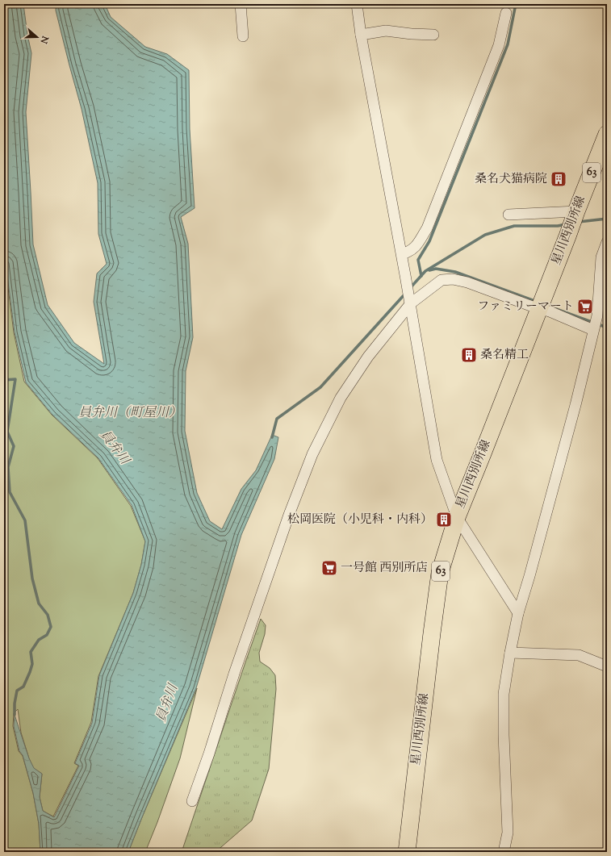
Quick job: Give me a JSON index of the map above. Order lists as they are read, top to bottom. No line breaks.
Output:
{"streets":{"main road":["63","星川西別所線"]},"water":["員弁川（町屋川）","員弁川"],"places":{"building":["桑名犬猫病院","桑名精工","松岡医院（小児科・内科）"],"supermarket":["ファミリーマート","一号館 西別所店"]},"north":"right"}
